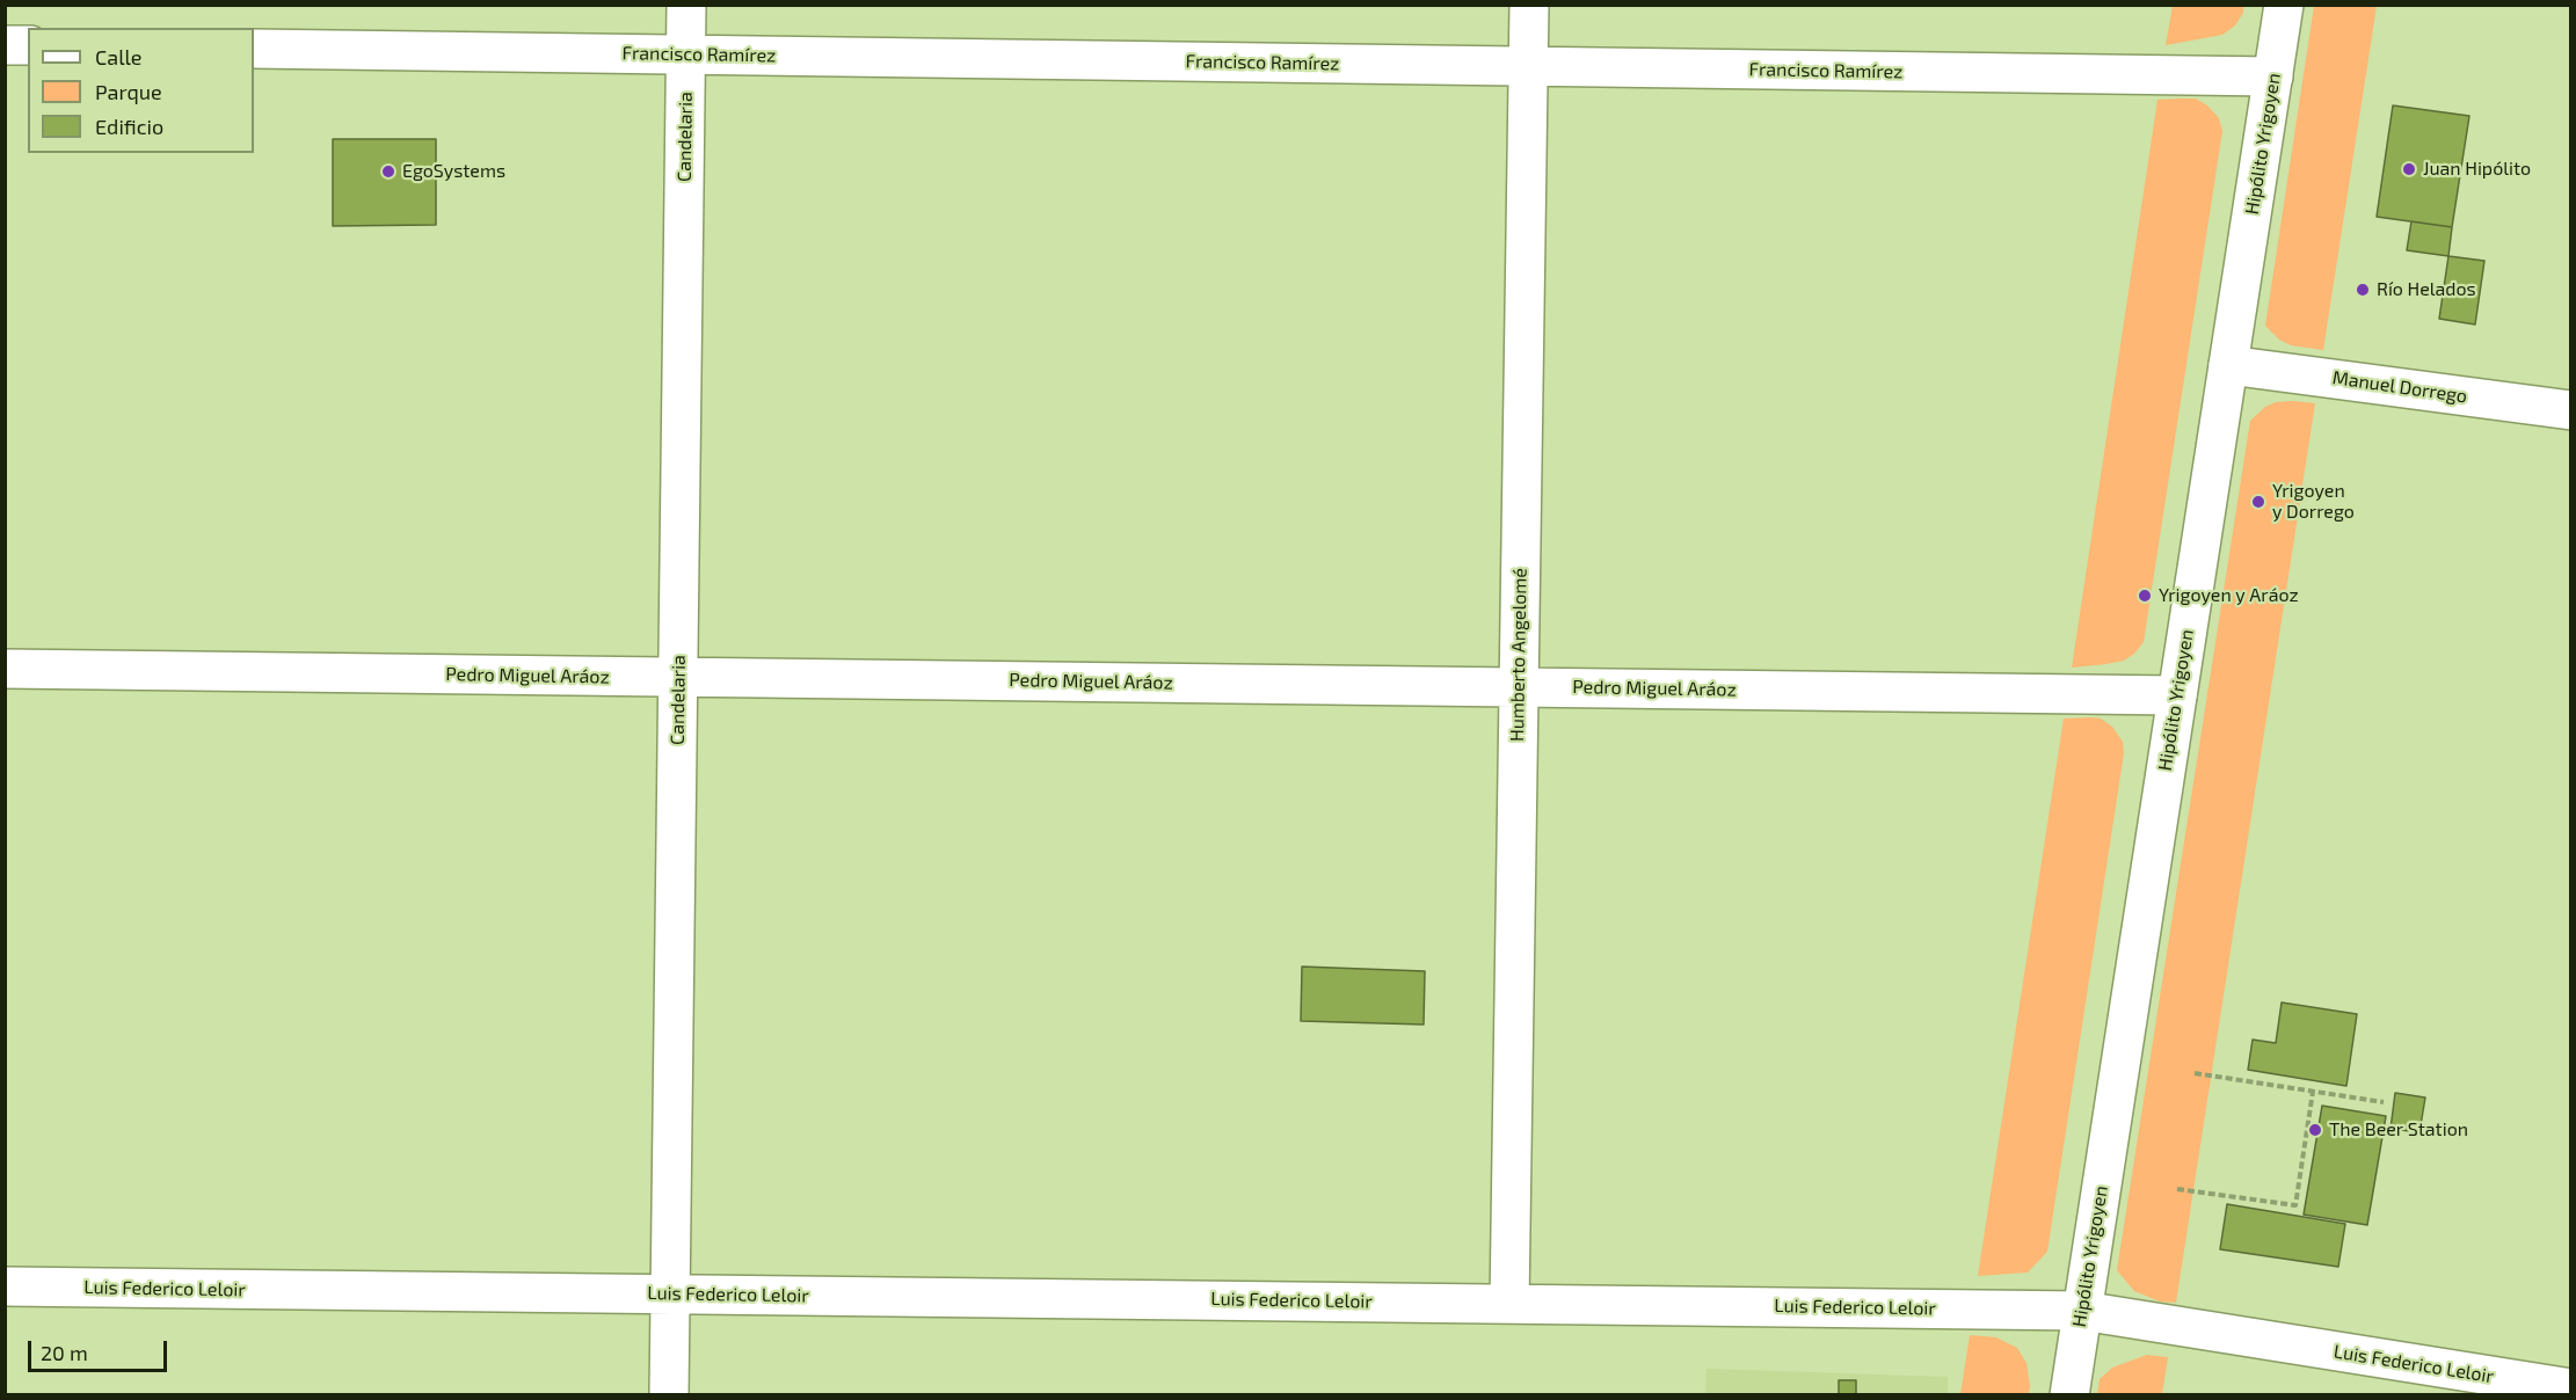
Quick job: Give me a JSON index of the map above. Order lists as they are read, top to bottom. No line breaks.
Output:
{"streets":{"street":["Francisco Ramírez","Candelaria","Hipólito Yrigoyen","Manuel Dorrego","Humberto Angelomé","Pedro Miguel Aráoz","Luis Federico Leloir"]},"crossings":[["Francisco Ramírez","Candelaria"],["Francisco Ramírez","Hipólito Yrigoyen"],["Francisco Ramírez","Humberto Angelomé"],["Candelaria","Pedro Miguel Aráoz"],["Candelaria","Luis Federico Leloir"],["Hipólito Yrigoyen","Manuel Dorrego"],["Hipólito Yrigoyen","Pedro Miguel Aráoz"],["Hipólito Yrigoyen","Luis Federico Leloir"],["Humberto Angelomé","Pedro Miguel Aráoz"],["Humberto Angelomé","Luis Federico Leloir"]],"places":["Juan Hipólito","EgoSystems","Río Helados","Yrigoyen y Dorrego","Yrigoyen y Aráoz","The Beer Station"],"legend":["Calle","Parque","Edificio"],"scale_bar":"20 m"}
